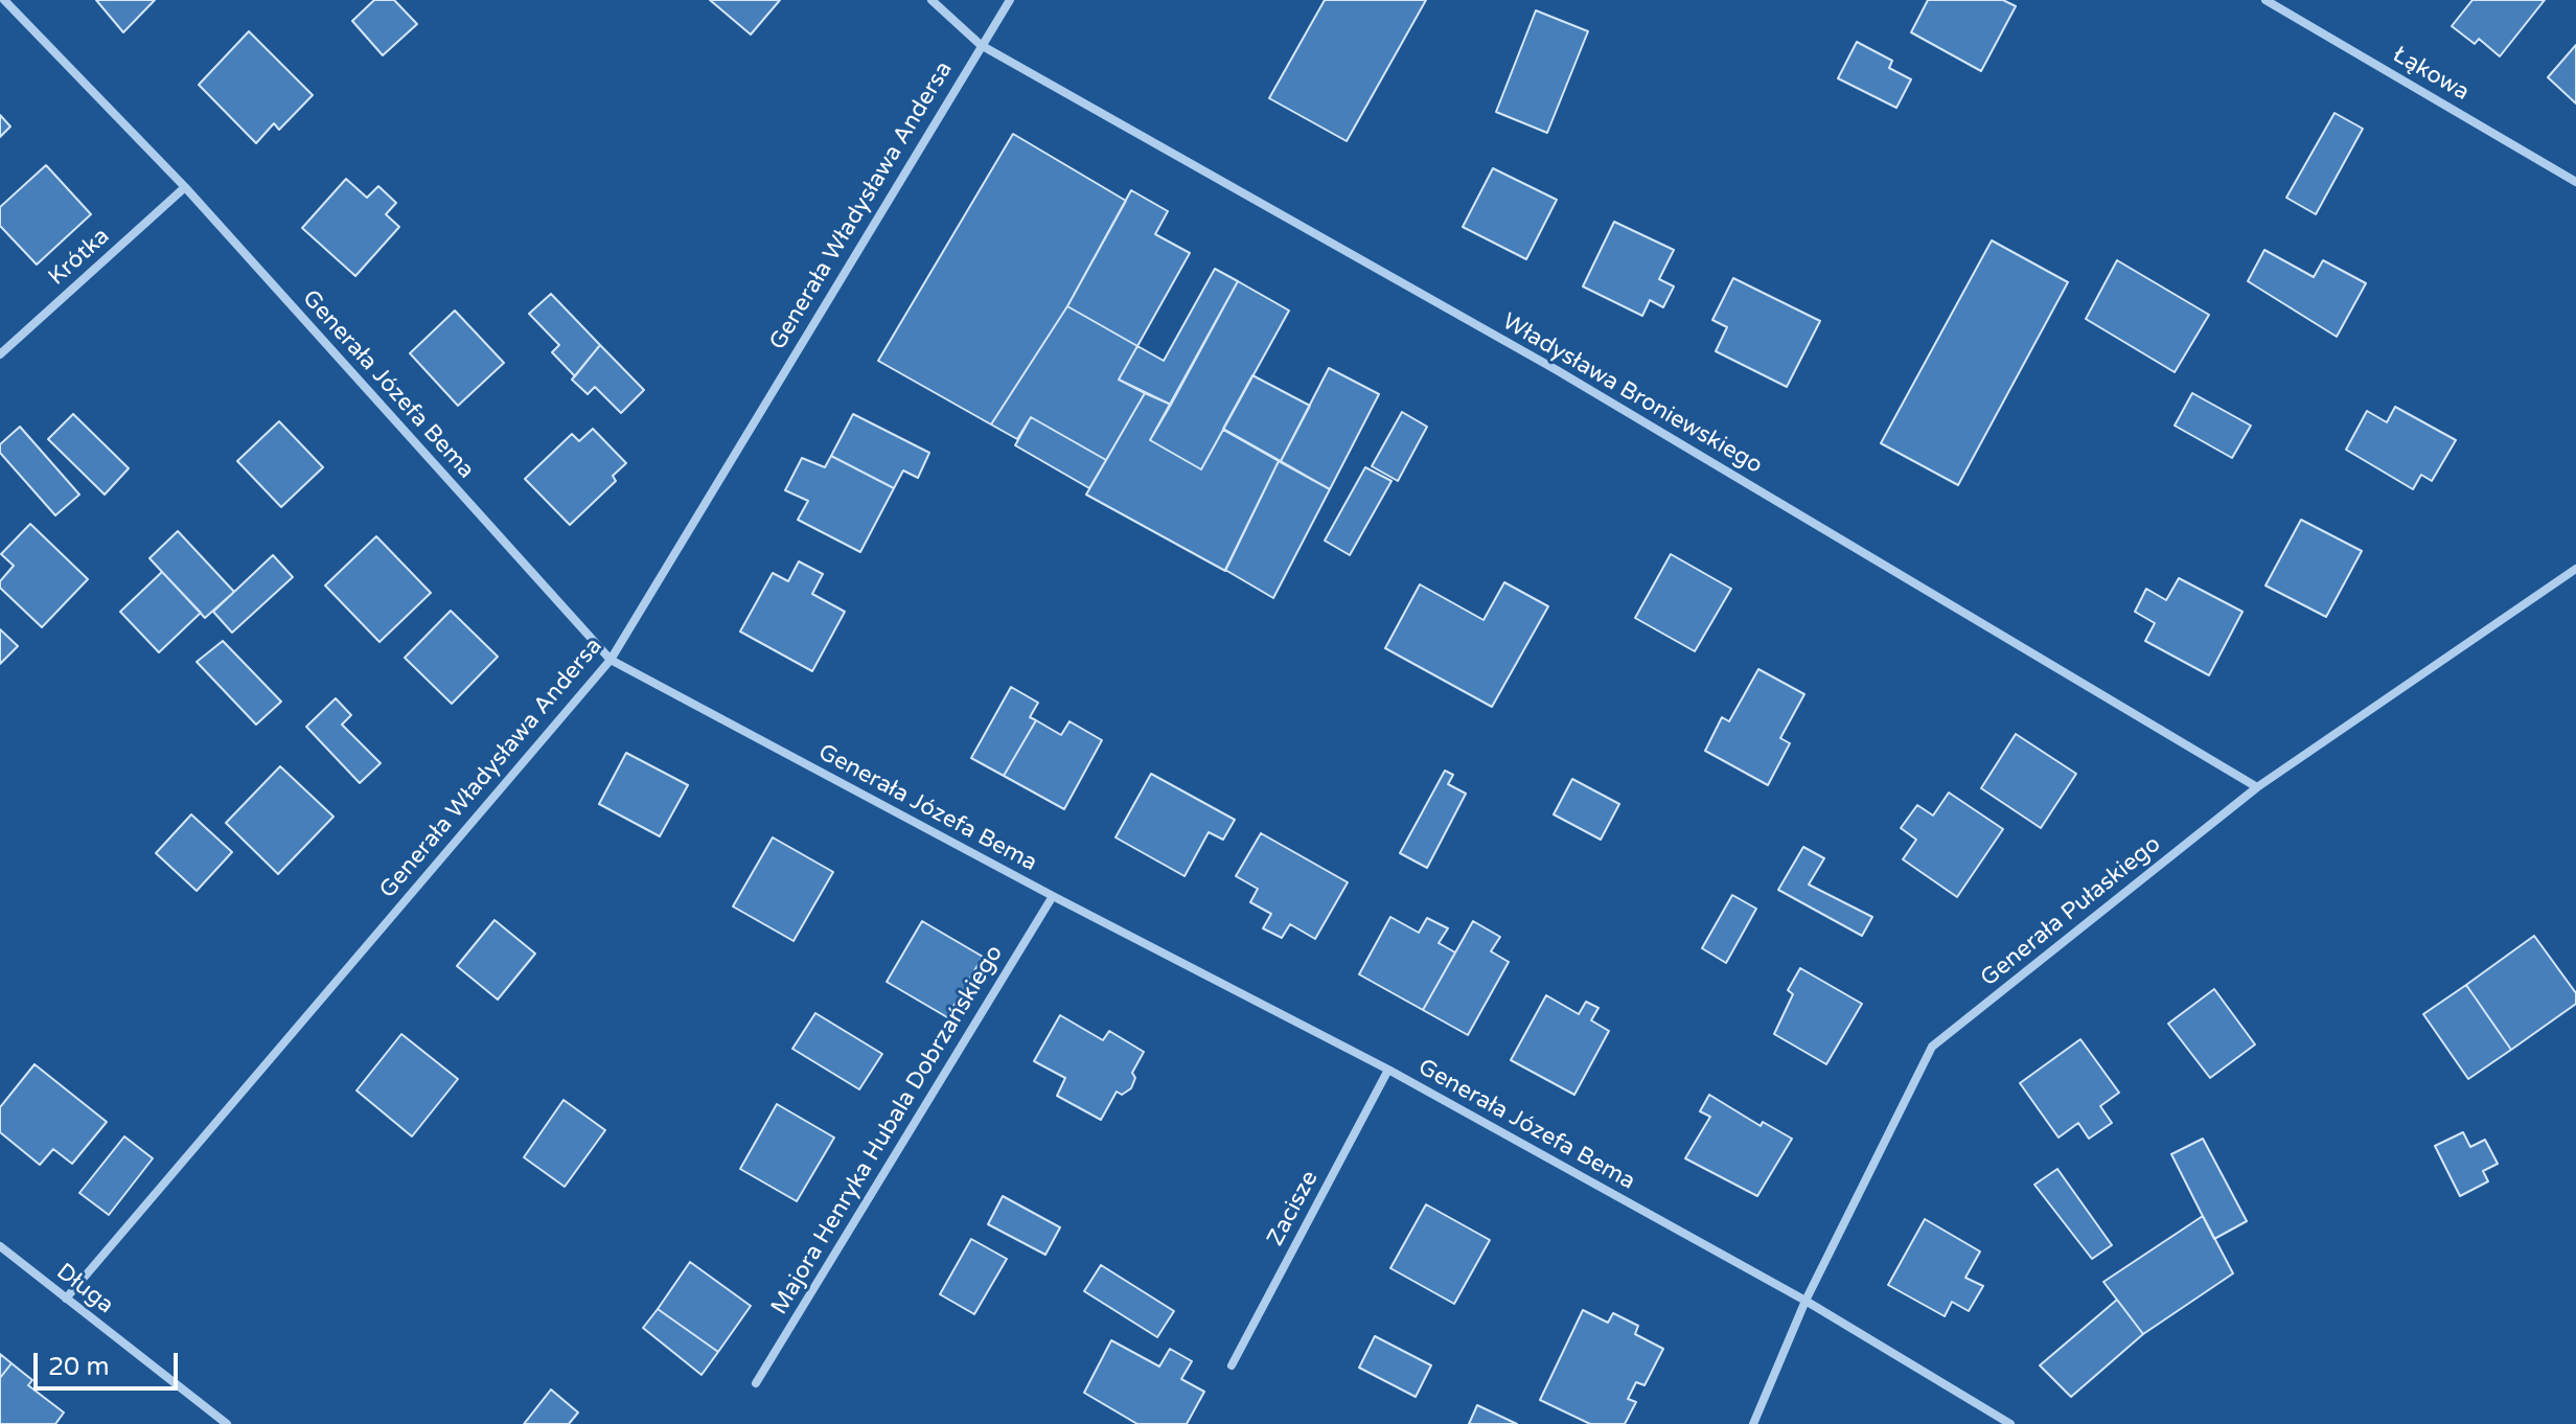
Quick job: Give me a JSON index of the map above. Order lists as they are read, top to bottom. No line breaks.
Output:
{"streets":{"street":["Łąkowa","Generała Władysława Andersa","Krótka","Generała Józefa Bema","Władysława Broniewskiego","Generała Pułaskiego","Majora Henryka Hubala Dobrzańskiego","Zacisze","Długa"]},"crossings":[["Generała Władysława Andersa","Generała Józefa Bema"],["Generała Władysława Andersa","Władysława Broniewskiego"],["Generała Władysława Andersa","Długa"],["Krótka","Generała Józefa Bema"],["Generała Józefa Bema","Generała Pułaskiego"],["Generała Józefa Bema","Majora Henryka Hubala Dobrzańskiego"],["Generała Józefa Bema","Zacisze"],["Władysława Broniewskiego","Generała Pułaskiego"]],"scale_bar":"20 m"}
